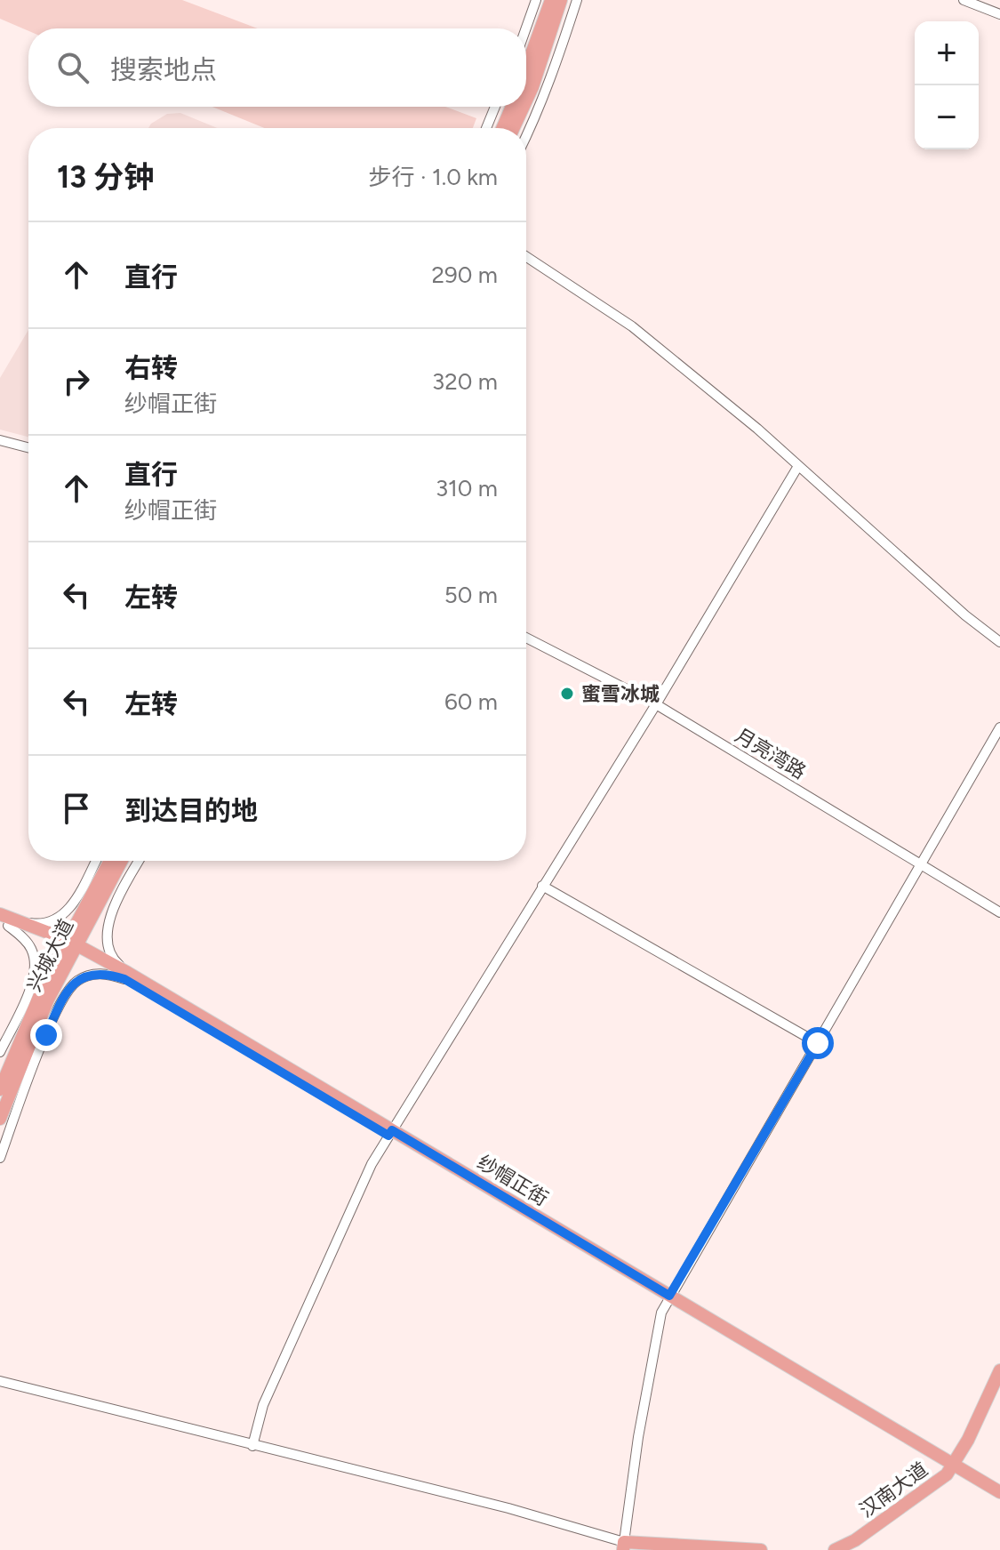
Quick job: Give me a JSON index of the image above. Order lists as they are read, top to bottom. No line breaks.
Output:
{"streets":{"main road":["兴城大道","纱帽正街","汉南大道"],"street":["月亮湾路"]},"crossings":[["兴城大道","纱帽正街"],["纱帽正街","汉南大道"]],"places":["蜜雪冰城"],"page":{"map_buttons":["+","−"],"search":"搜索地点","heading":["13 分钟","步行 · 1.0 km"],"list":[["直行","290 m"],["右转","纱帽正街","320 m"],["直行","纱帽正街","310 m"],["左转","50 m"],["左转","60 m"],"到达目的地"]}}
